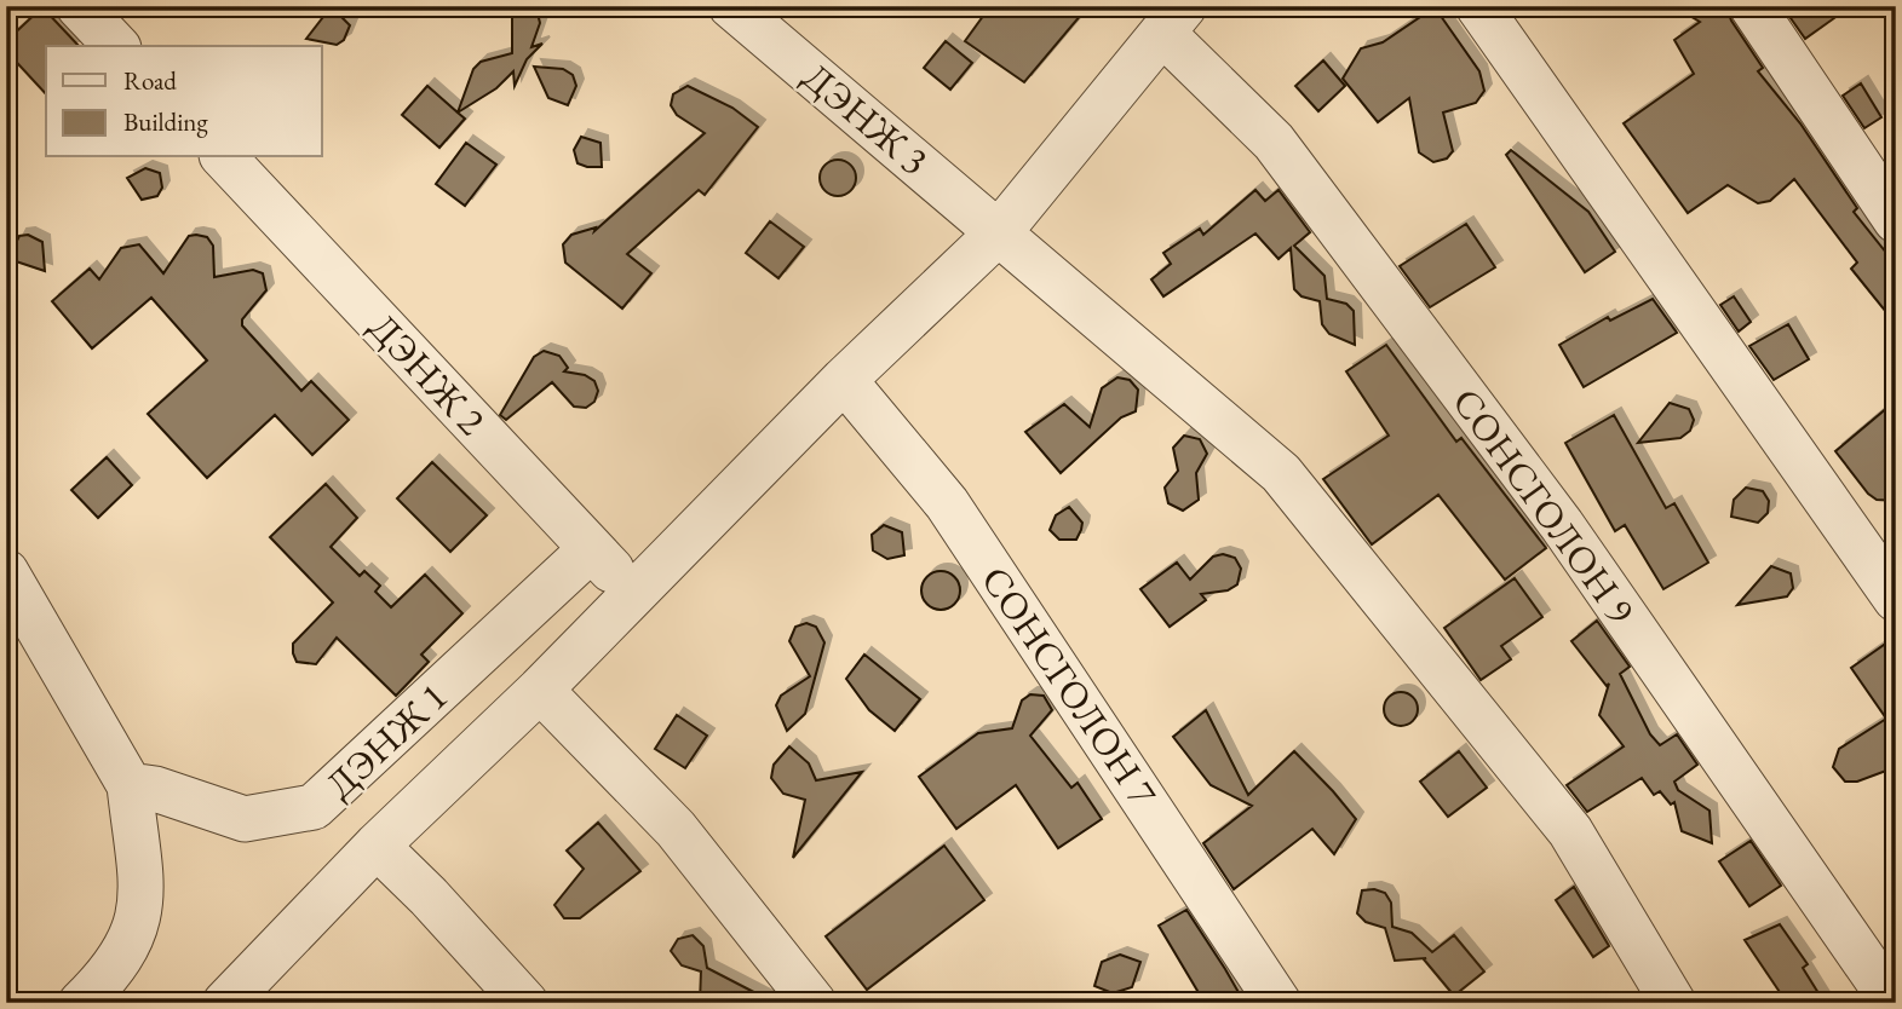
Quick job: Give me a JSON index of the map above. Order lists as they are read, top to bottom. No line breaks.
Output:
{"streets":{"street":["ДЭНЖ 3","ДЭНЖ 2","СОНСГОЛОН 9","СОНСГОЛОН 7","ДЭНЖ 1"]},"crossings":[["ДЭНЖ 2","ДЭНЖ 1"]],"legend":["Road","Building"]}
